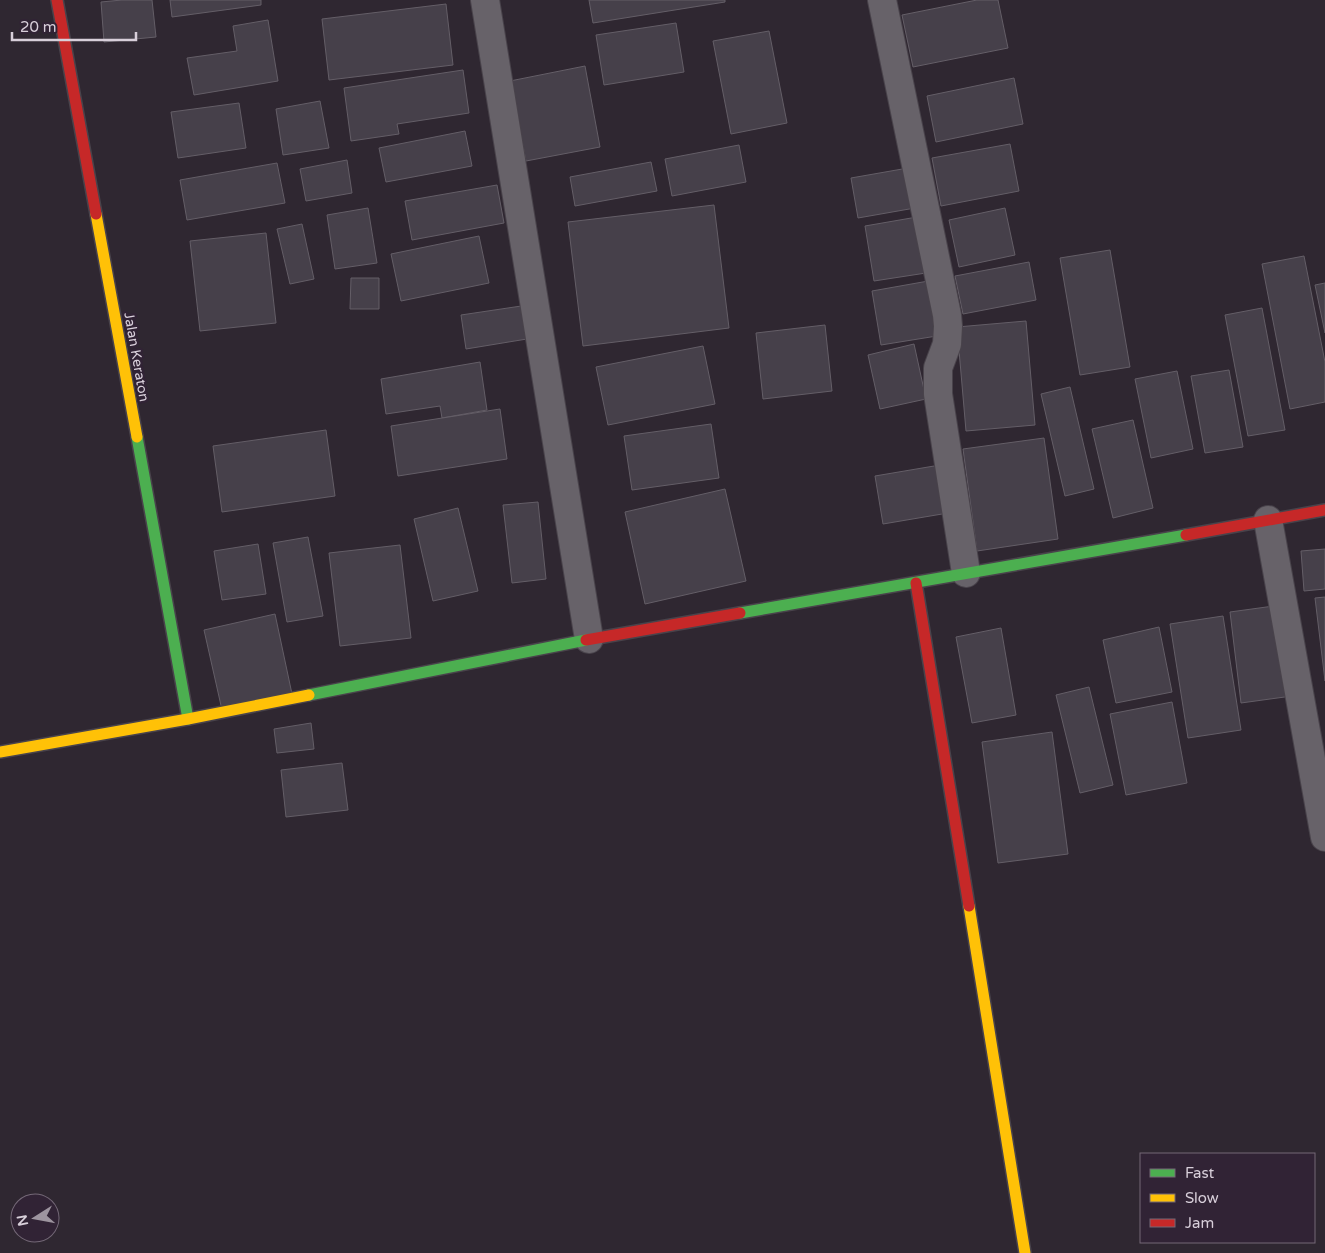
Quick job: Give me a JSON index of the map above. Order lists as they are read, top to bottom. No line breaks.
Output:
{"streets":{"street":["Jalan Keraton"]},"legend":["Fast","Slow","Jam"],"scale_bar":"20 m","north":"left"}
